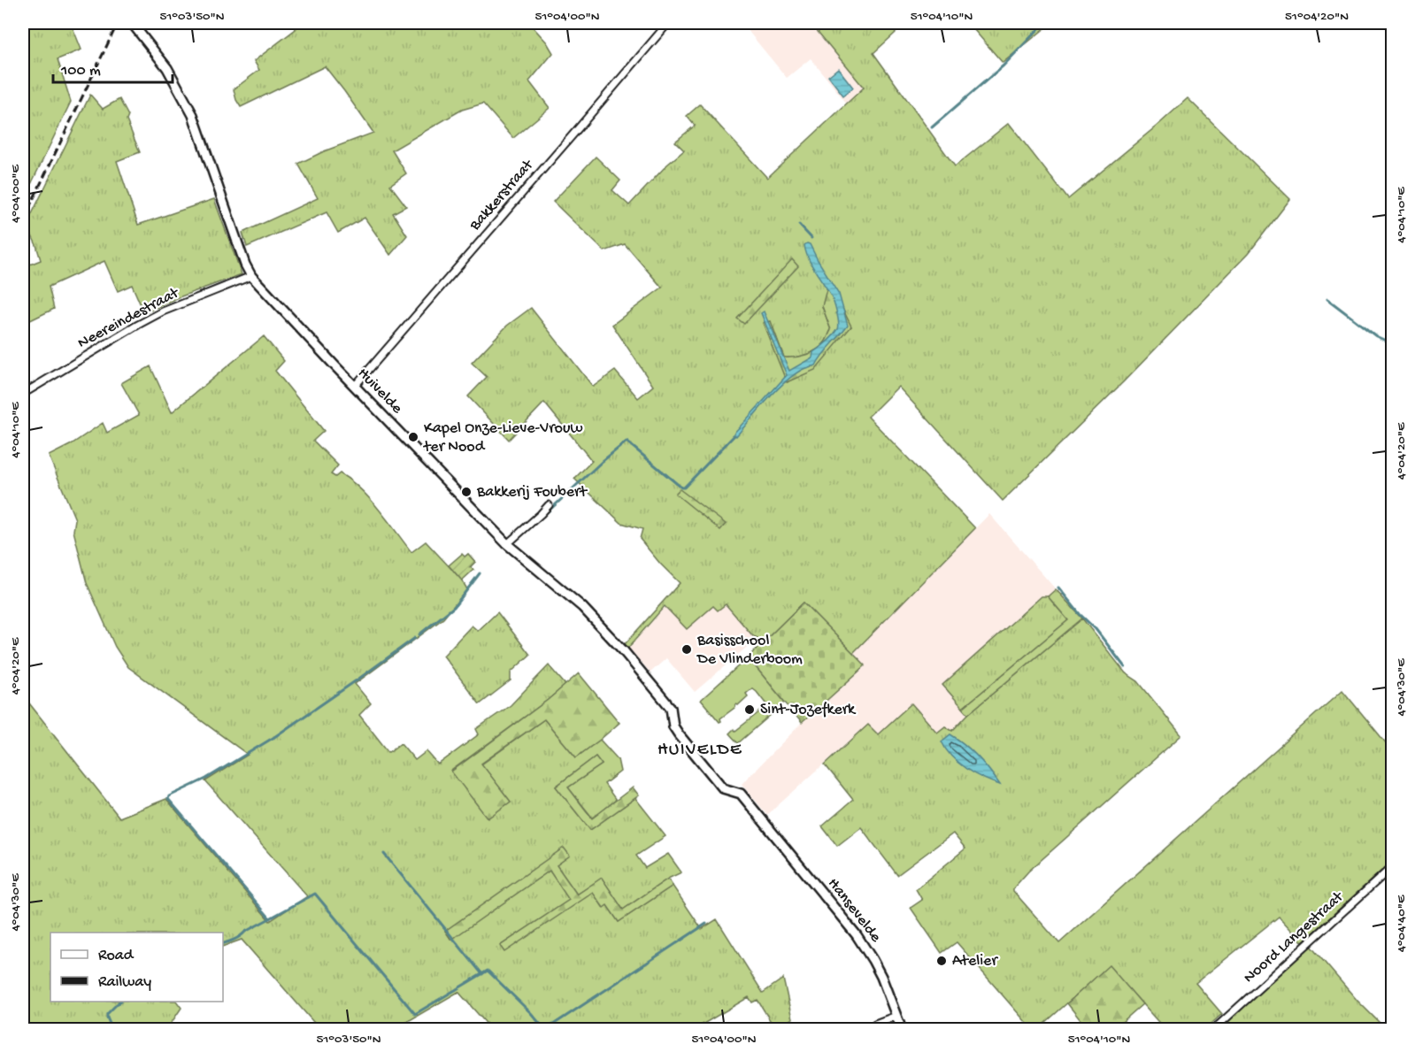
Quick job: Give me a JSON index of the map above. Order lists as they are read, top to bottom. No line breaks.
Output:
{"streets":{"street":["Bakkerstraat","Neereindestraat","Huivelde","Hansevelde","Noord Langestraat"]},"crossings":[["Bakkerstraat","Huivelde"],["Neereindestraat","Huivelde"],["Huivelde","Hansevelde"]],"districts":["HUIVELDE"],"places":["Kapel Onze-Lieve-Vrouw ter Nood","Bakkerij Foubert","Basisschool De Vlinderboom","Sint-Jozefkerk","Atelier"],"legend":["Road","Railway"],"scale_bar":"100 m","coordinates":["51°03'50\"N","51°04'00\"N","51°04'10\"N","51°04'20\"N","4°04'00\"E","4°04'10\"E","4°04'20\"E","4°04'30\"E","4°04'40\"E"]}
